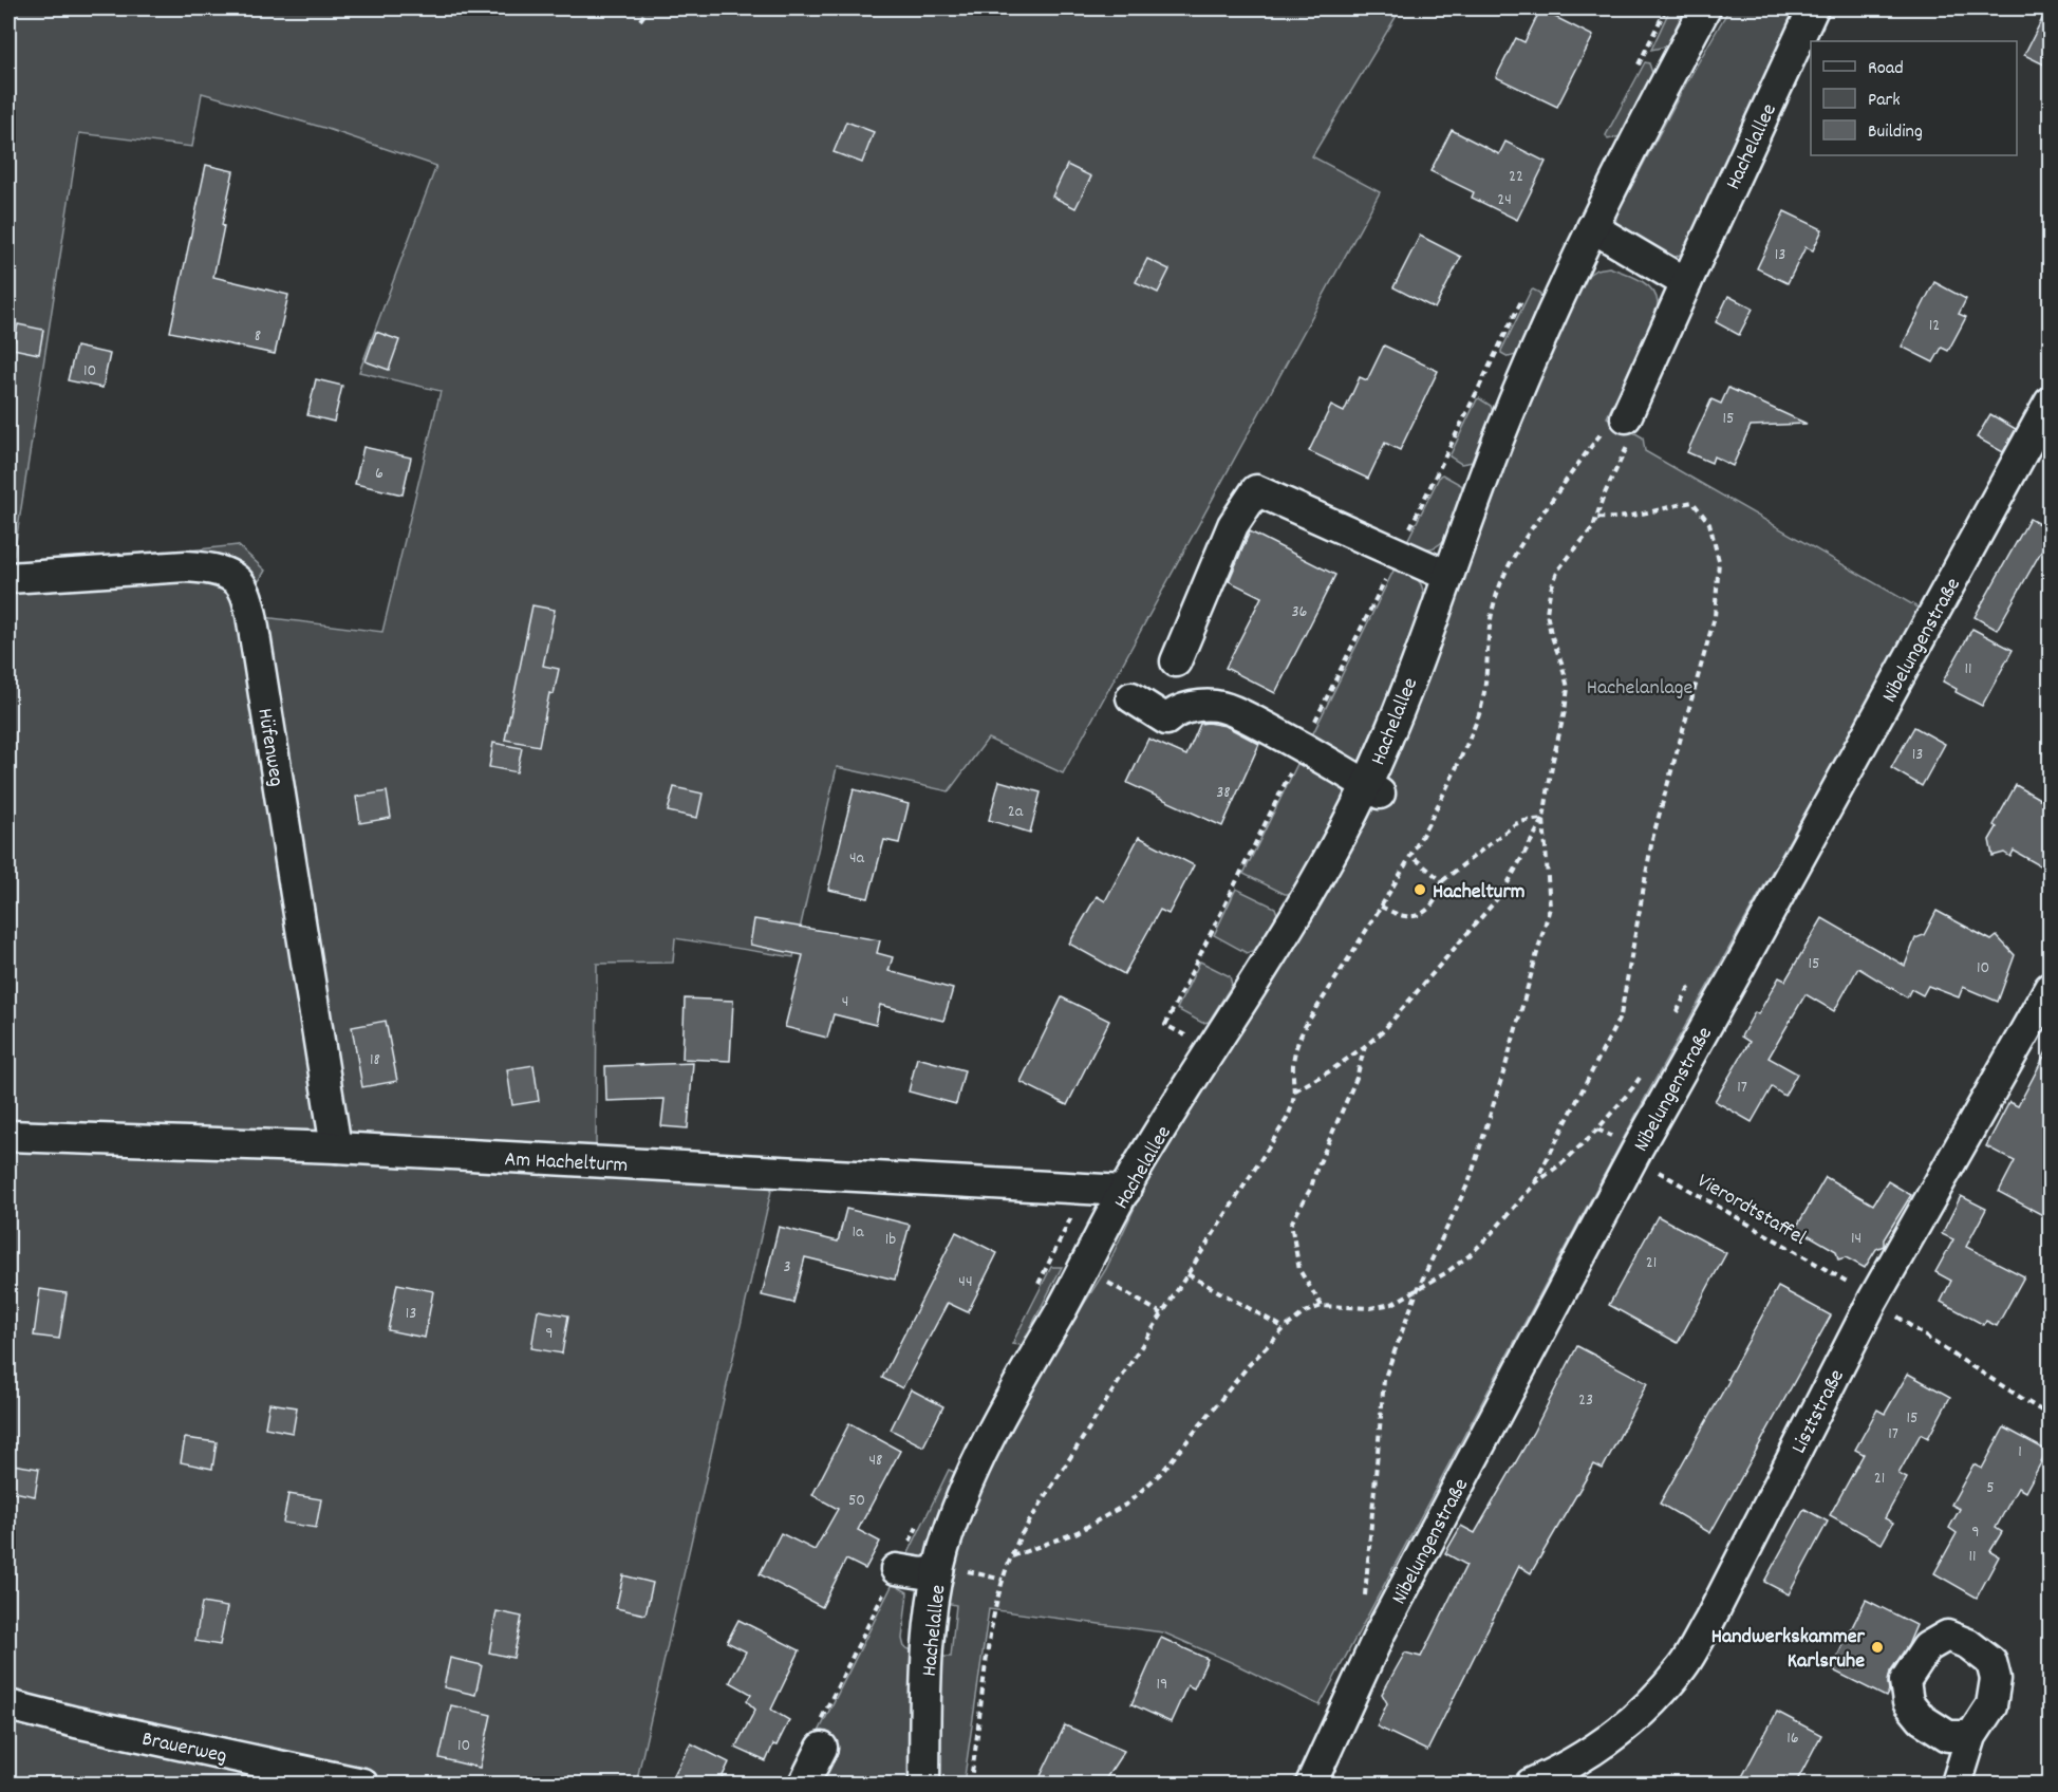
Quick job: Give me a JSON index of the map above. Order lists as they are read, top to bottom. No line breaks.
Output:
{"streets":{"street":["Hachelallee","Nibelungenstraße","Hüfenweg","Am Hachelturm","Lisztstraße","Brauerweg"],"path":["Vierordtstaffel"]},"crossings":[["Hachelallee","Am Hachelturm"],["Nibelungenstraße","Vierordtstaffel"],["Hüfenweg","Am Hachelturm"],["Vierordtstaffel","Lisztstraße"]],"parks":["Hachelanlage"],"places":["Hachelturm","Handwerkskammer Karlsruhe"],"house_numbers":["22","24","13","12","8","10","15","6","36","11","13","38","2a","4a","15","10","4","18","17","1a","14","1b","21","3","44","13","9","23","15","17","1","48","21","5","50","9","11","19","16","10"],"legend":["Road","Park","Building"]}
